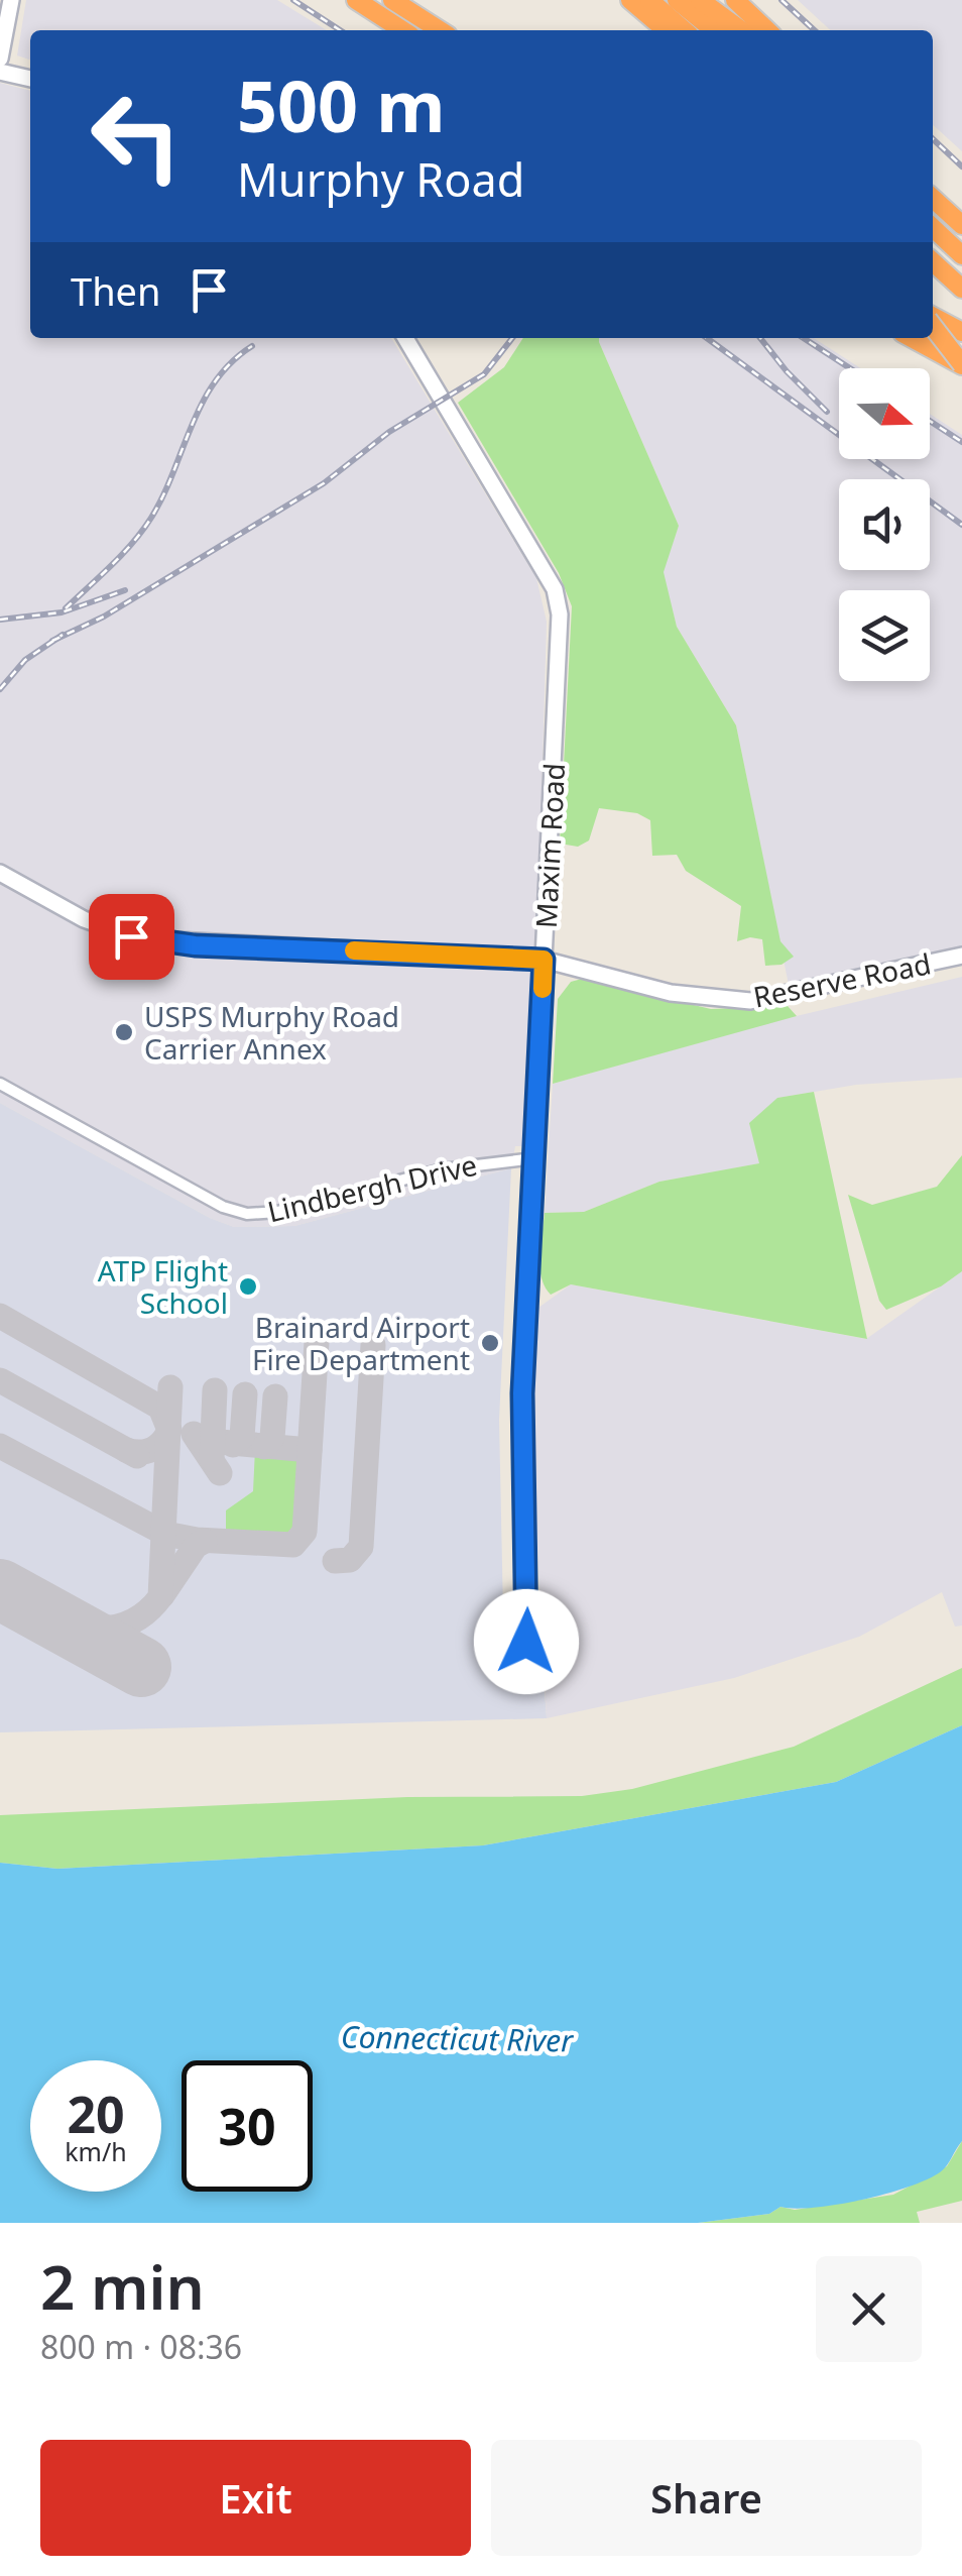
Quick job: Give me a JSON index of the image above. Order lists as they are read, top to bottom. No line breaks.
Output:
{"streets":{"street":["Maxim Road","Reserve Road","Lindbergh Drive"]},"crossings":[["Maxim Road","Reserve Road"],["Maxim Road","Lindbergh Drive"]],"water":["Connecticut River"],"places":["USPS Murphy Road Carrier Annex","ATP Flight School","Brainard Airport Fire Department"],"north":"right","page":{"turn":["500 m","Murphy Road"],"then":"Then","speed":"20 km/h","limit":"30","heading":["2 min","800 m · 08:36"],"buttons":["Exit","Share"]}}
